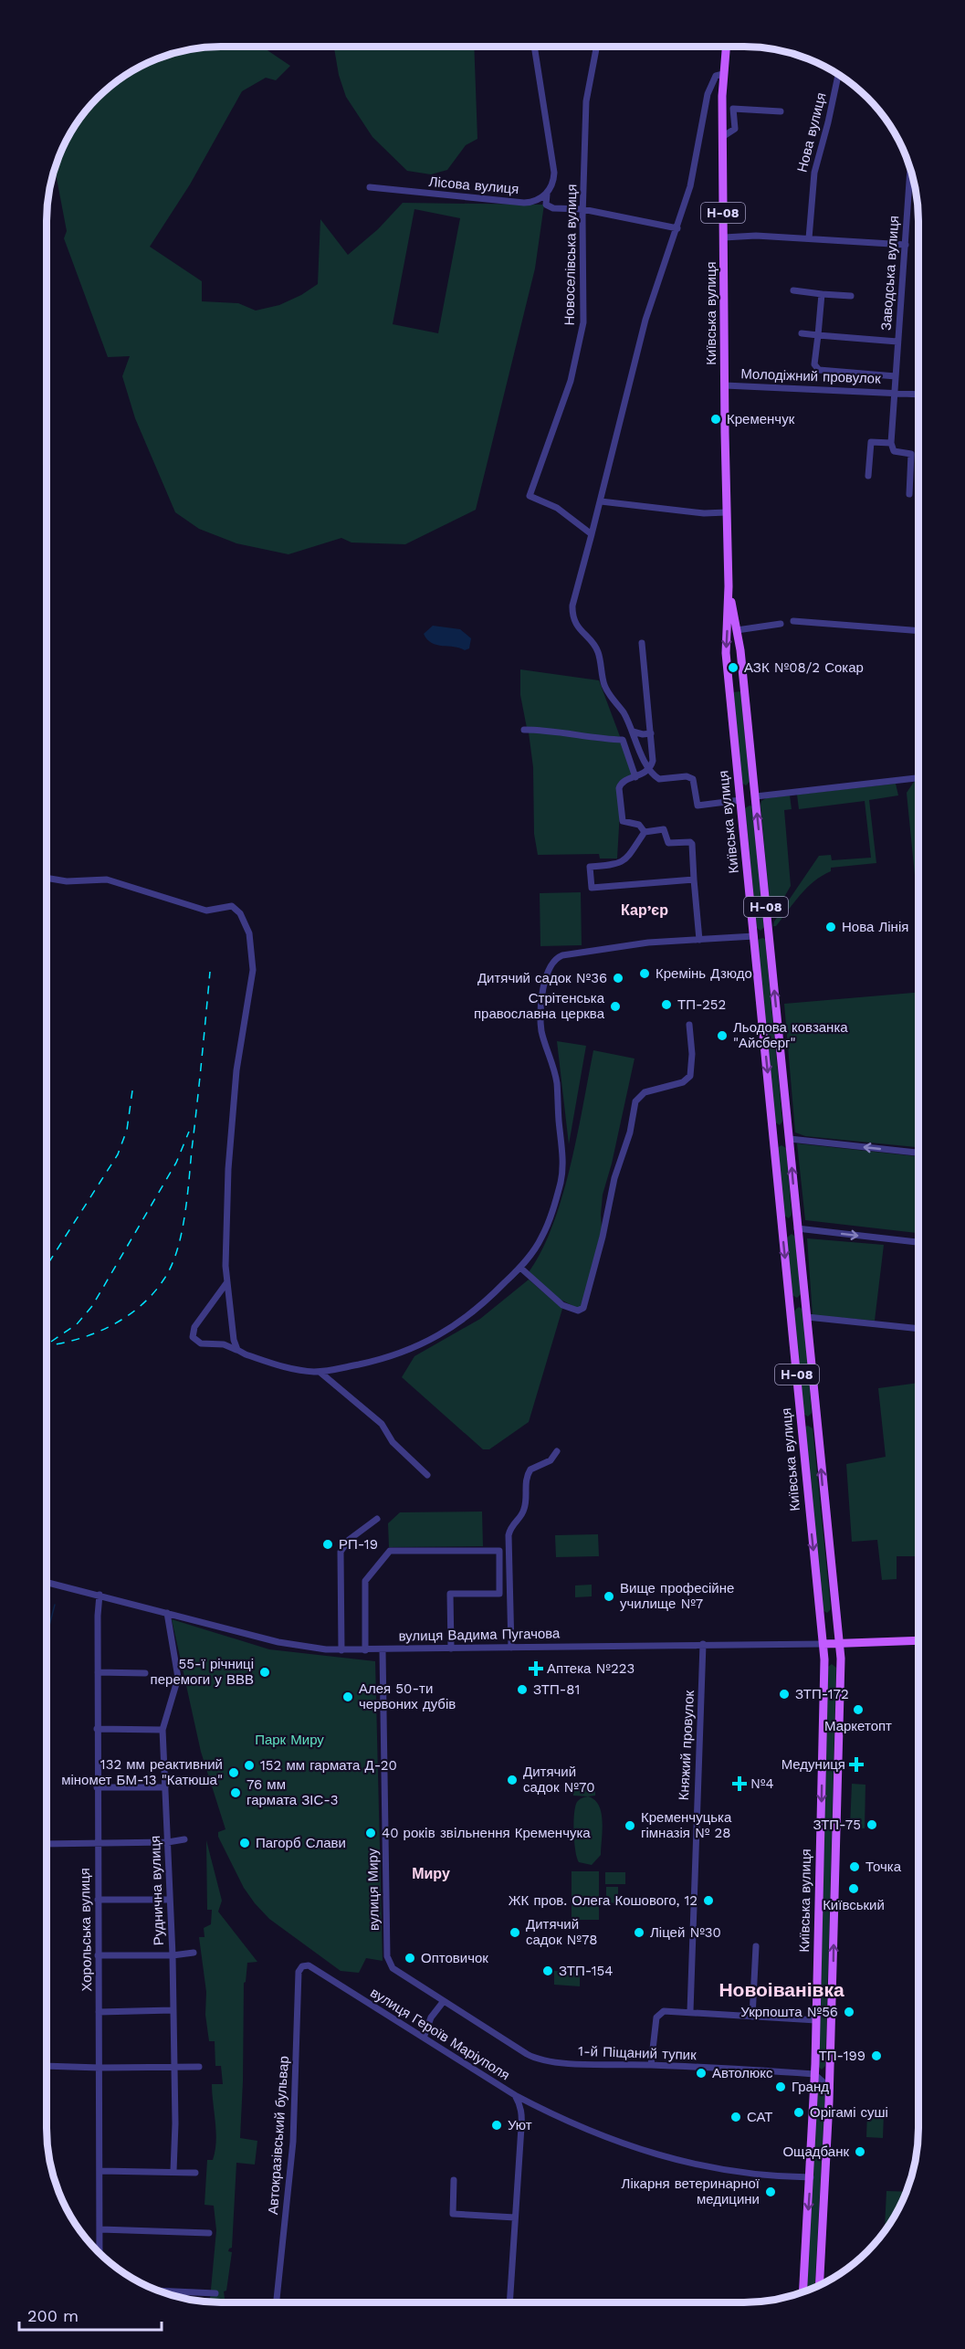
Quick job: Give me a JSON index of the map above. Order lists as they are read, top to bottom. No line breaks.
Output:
{"streets":{"main road":["Н-08","Київська вулиця","вулиця Вадима Пугачова"],"street":["Нова вулиця","Лісова вулиця","Новоселівська вулиця","Заводська вулиця","Молодіжний провулок","Княжий провулок","вулиця Миру","Руднична вулиця","Хорольська вулиця","вулиця Героїв Маріуполя","1-й Піщаний тупик","Автокразівський бульвар"]},"crossings":[["Заводська вулиця","Молодіжний провулок"],["Київська вулиця","Молодіжний провулок"],["Київська вулиця","вулиця Вадима Пугачова"],["Київська вулиця","1-й Піщаний тупик"],["вулиця Вадима Пугачова","Княжий провулок"],["вулиця Вадима Пугачова","вулиця Миру"],["вулиця Вадима Пугачова","Руднична вулиця"],["вулиця Вадима Пугачова","Хорольська вулиця"],["вулиця Миру","1-й Піщаний тупик"],["вулиця Героїв Маріуполя","Автокразівський бульвар"]],"districts":["Кар’єр","Миру","Новоіванівка"],"parks":["Парк Миру"],"places":{"other":["Кременчук","АЗК №08/2 Сокар","Нова Лінія","Кремінь Дзюдо","Дитячий садок №36","ТП-252","Стрітенська православна церква","Льодова ковзанка \"Айсберг\"","РП-19","Вище професійне училище №7","55-ї річниці перемоги у ВВВ","ЗТП-81","ЗТП-172","Алея 50-ти червоних дубів","Маркетопт","152 мм гармата Д-20","132 мм реактивний міномет БМ-13 \"Катюша\"","Дитячий садок №70","76 мм гармата ЗІС-3","ЗТП-75","Кременчуцька гімназія № 28","40 рокiв звiльнення Кременчука","Пагорб Слави","Точка","Київський","ЖК пров. Олега Кошового, 12","Дитячий садок №78","Ліцей №30","Оптовичок","ЗТП-154","Укрпошта №56","ТП-199","Автолюкс","Гранд","Орігамі суші","САТ","Уют","Ощадбанк","Лікарня ветеринарної медицини"],"health":["Аптека №223","Медуниця","№4"]},"scale_bar":"200 m"}
